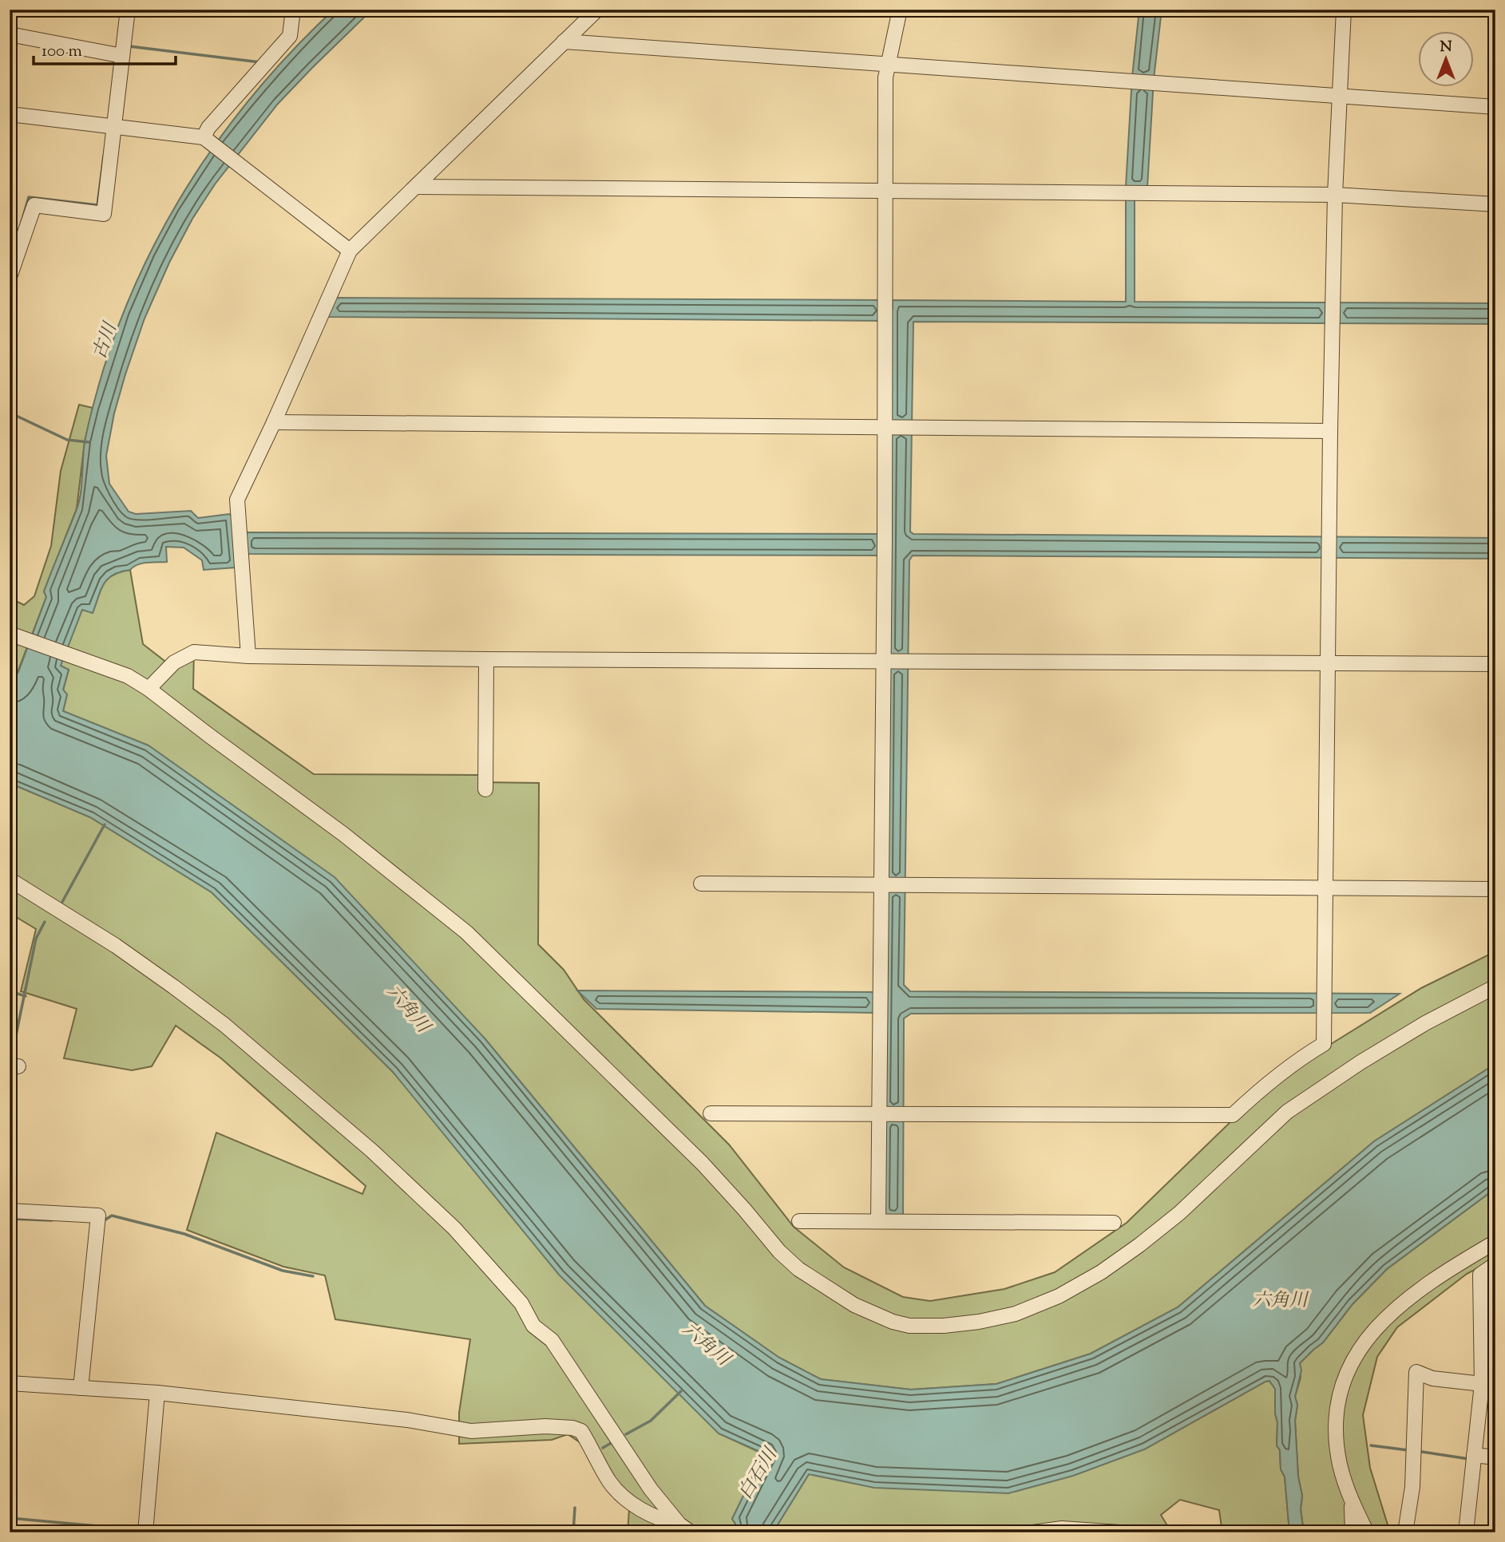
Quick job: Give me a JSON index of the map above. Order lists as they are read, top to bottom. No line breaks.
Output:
{"water":["古川","六角川","白石川"],"scale_bar":"100 m","north":"top"}
